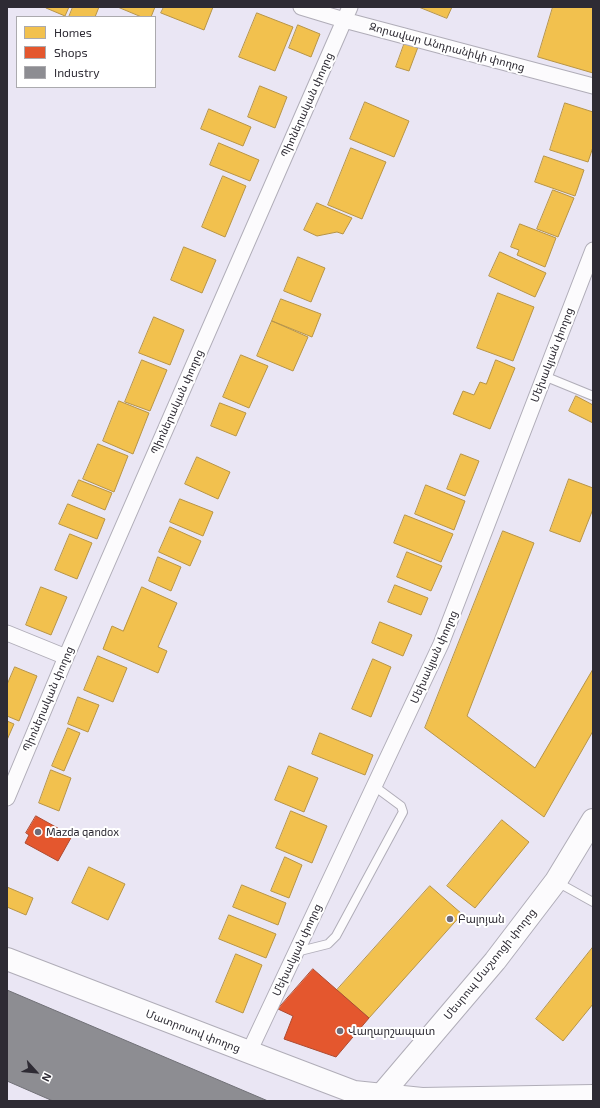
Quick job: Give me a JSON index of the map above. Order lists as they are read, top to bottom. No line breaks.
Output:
{"streets":{"street":["Զորավար Անդրանիկի փողոց","Պիոներական փողոց","Մեխակյան փողոց","Մեսրոպ Մաշտոցի փողոց","Մատրոսով փողոց"]},"crossings":[["Զորավար Անդրանիկի փողոց","Պիոներական փողոց"],["Մեխակյան փողոց","Մատրոսով փողոց"],["Մեսրոպ Մաշտոցի փողոց","Մատրոսով փողոց"]],"places":["Mazda qandox","Բալոյան","Վաղարշապատ"],"legend":["Homes","Shops","Industry"],"north":"bottom right"}
